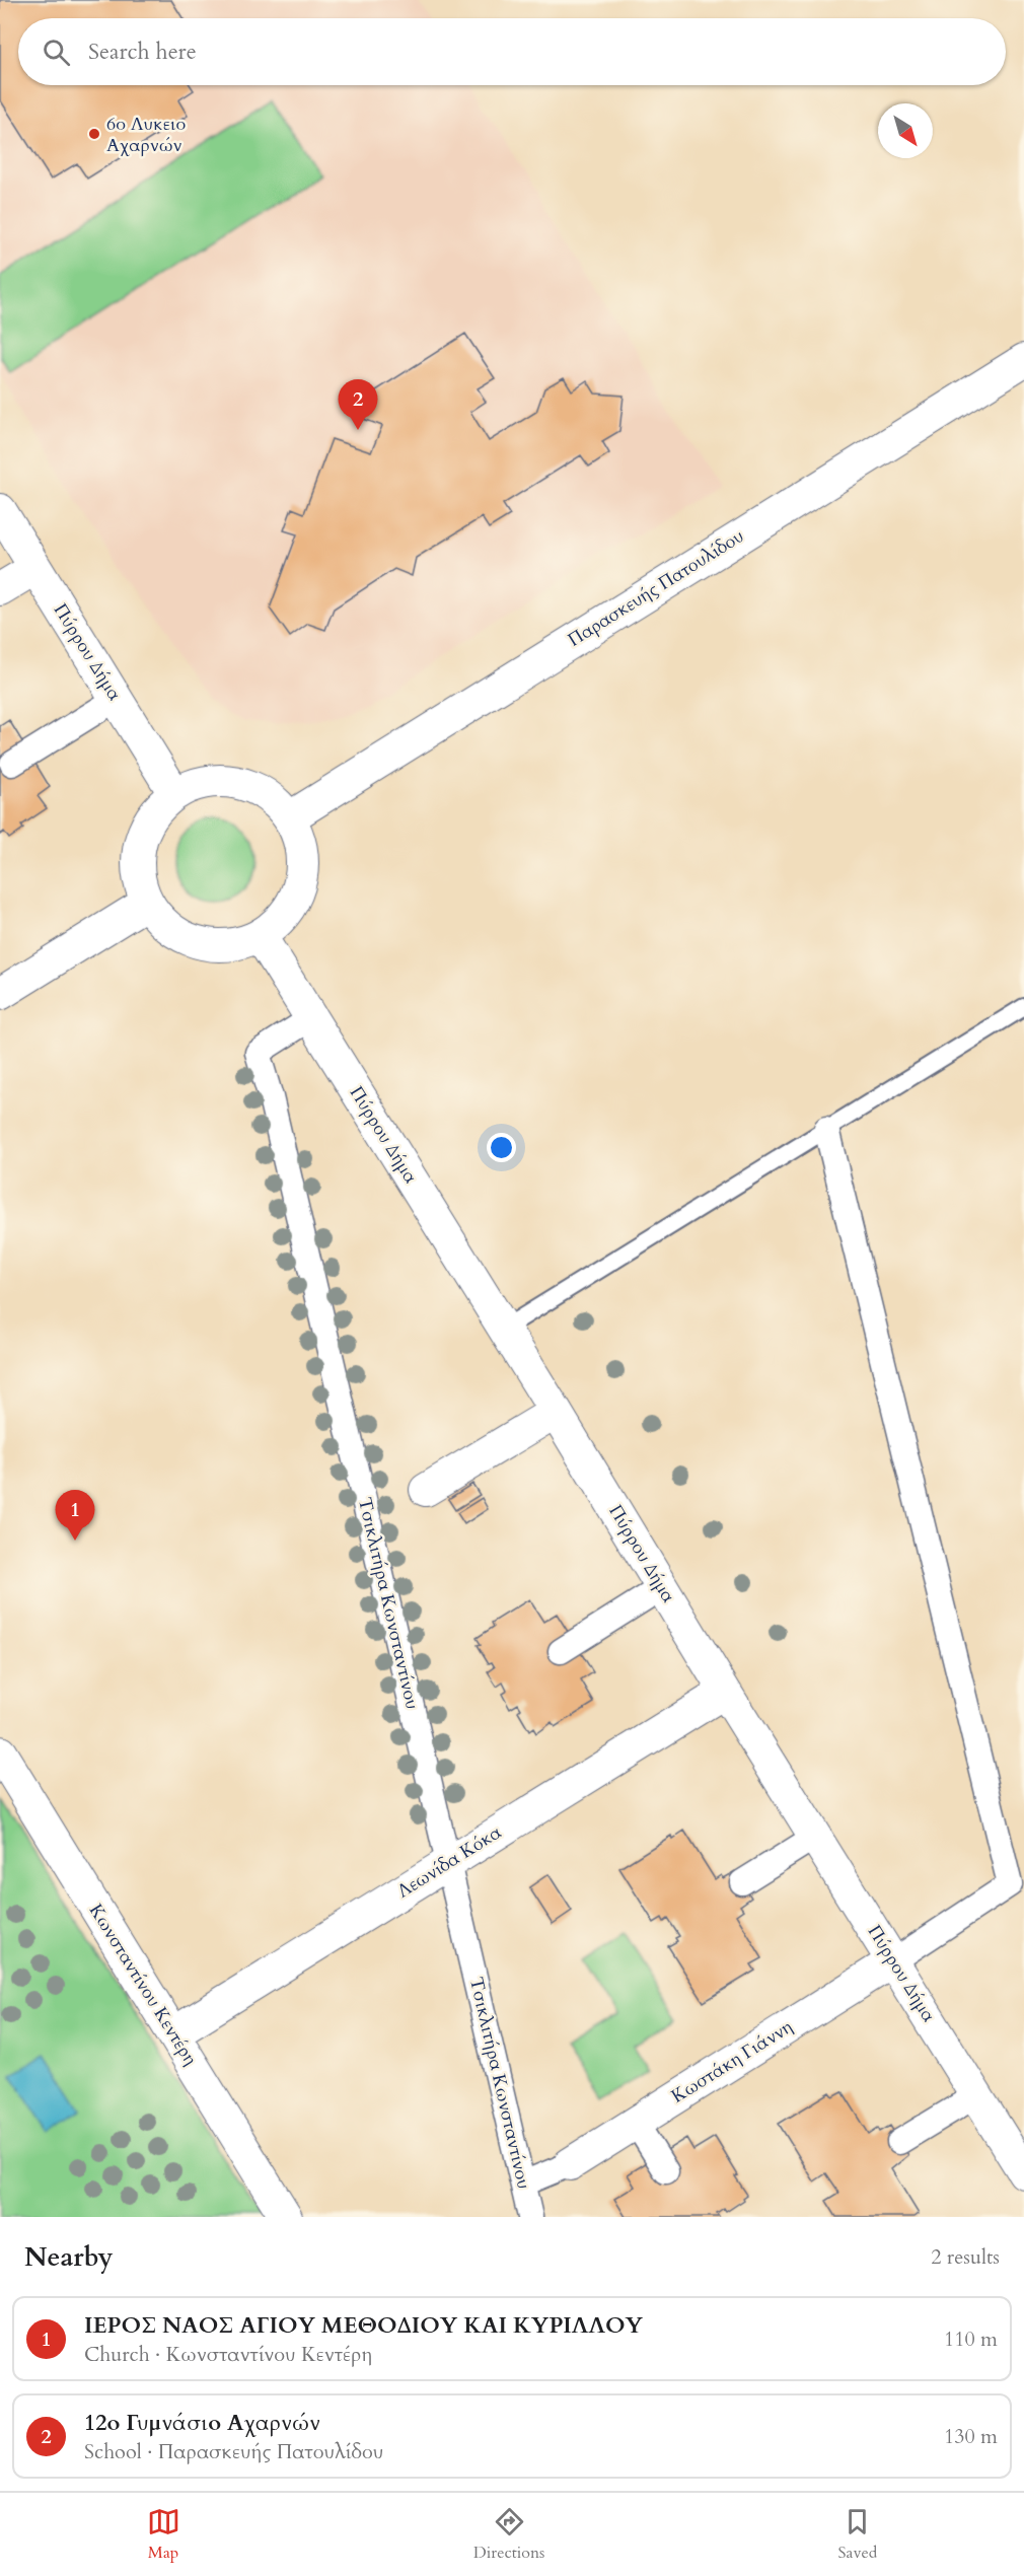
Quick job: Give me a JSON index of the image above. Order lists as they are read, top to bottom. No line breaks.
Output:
{"streets":{"street":["Παρασκευής Πατουλίδου","Πύρρου Δήμα","Τσικλιτήρα Κωνσταντίνου","Λεωνίδα Κόκα","Κωνσταντίνου Κεντέρη","Κωστάκη Γιάννη"]},"crossings":[["Παρασκευής Πατουλίδου","Πύρρου Δήμα"],["Πύρρου Δήμα","Τσικλιτήρα Κωνσταντίνου"],["Πύρρου Δήμα","Λεωνίδα Κόκα"],["Πύρρου Δήμα","Κωστάκη Γιάννη"],["Τσικλιτήρα Κωνσταντίνου","Λεωνίδα Κόκα"],["Λεωνίδα Κόκα","Κωνσταντίνου Κεντέρη"]],"places":["6ο Λυκειο Αχαρνών"],"north":"bottom right","page":{"search":"Search here","pins":["2","1"],"heading":["Nearby","2 results"],"list":[{"mark":"1","name":"ΙΕΡΟΣ ΝΑΟΣ ΑΓΙΟΥ ΜΕΘΟΔΙΟΥ ΚΑΙ ΚΥΡΙΛΛΟΥ","note":"Church · Κωνσταντίνου Κεντέρη","value":"110 m"},{"mark":"2","name":"12ο Γυμνάσιο Αχαρνών","note":"School · Παρασκευής Πατουλίδου","value":"130 m"}],"nav":["Map","Directions","Saved"]}}
